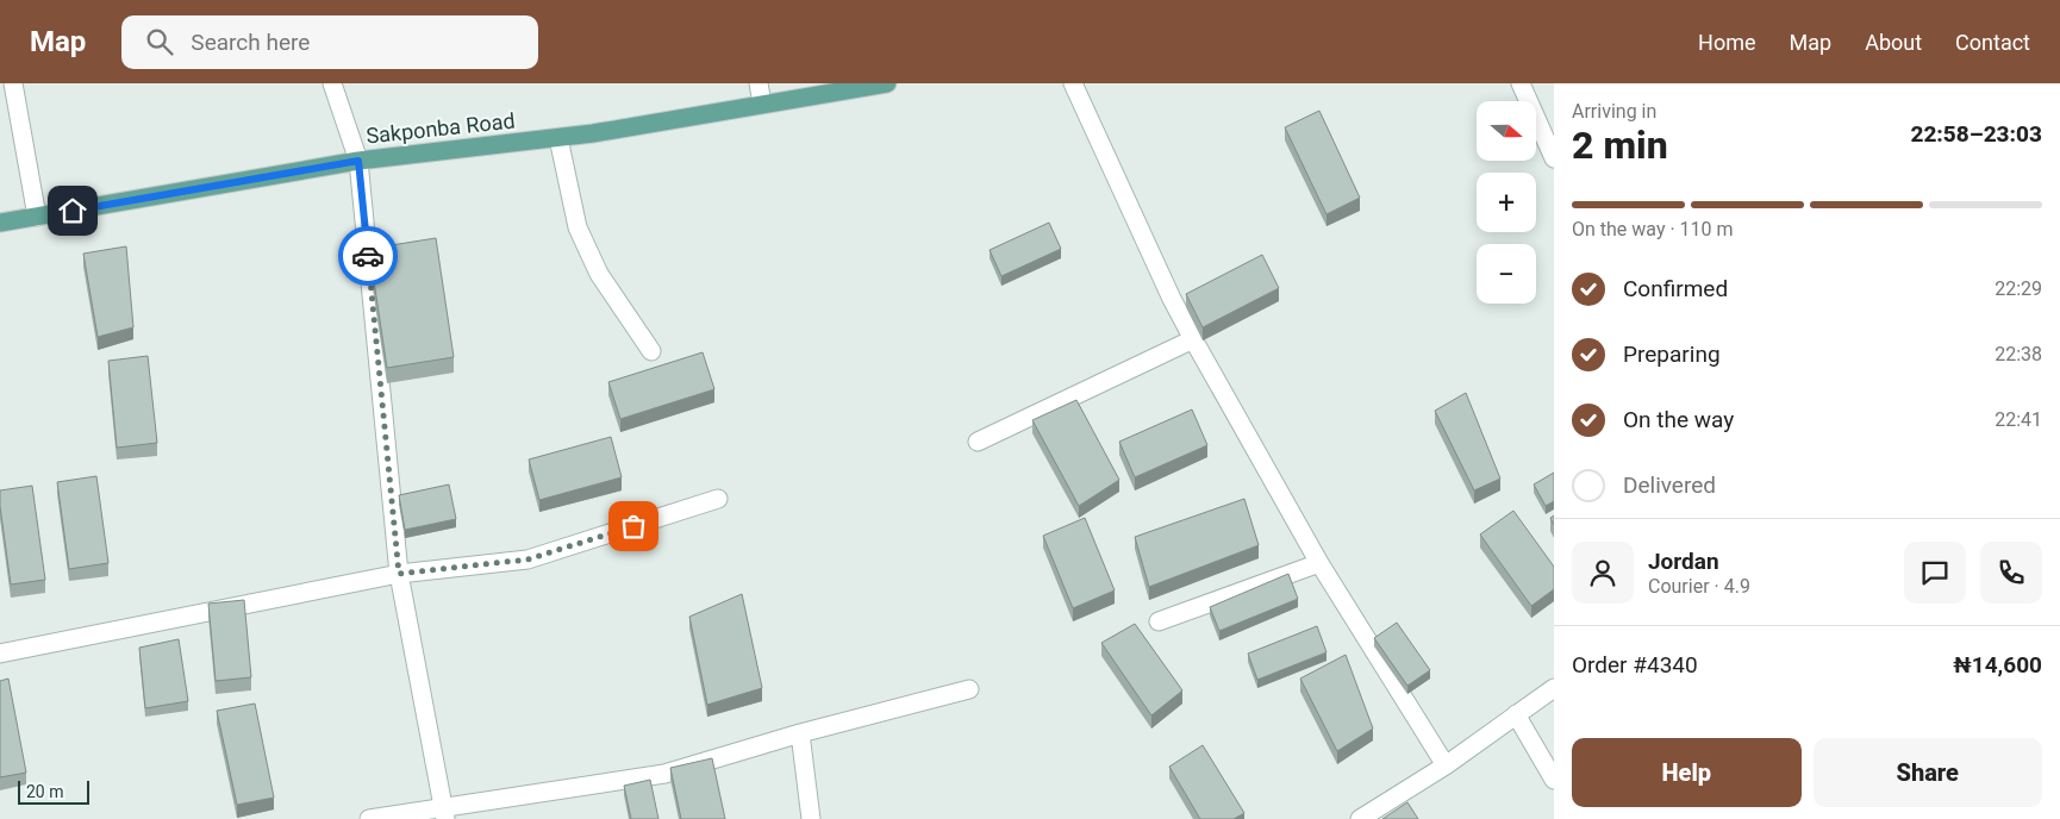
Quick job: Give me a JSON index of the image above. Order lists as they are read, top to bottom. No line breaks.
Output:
{"streets":{"main road":["Sakponba Road"]},"scale_bar":"20 m","north":"right","page":{"header":"Map","search":"Search here","nav":["Home","Map","About","Contact"],"heading":["2 min","Arriving in","22:58–23:03"],"panel":["Jordan","Courier · 4.9","Order #4340","₦14,600"],"map_buttons":["+","−"],"bar":"On the way · 110 m","list":[["Confirmed","22:29"],["Preparing","22:38"],["On the way","22:41"],"Delivered"],"buttons":["Help","Share"],"scale":"20 m"}}
